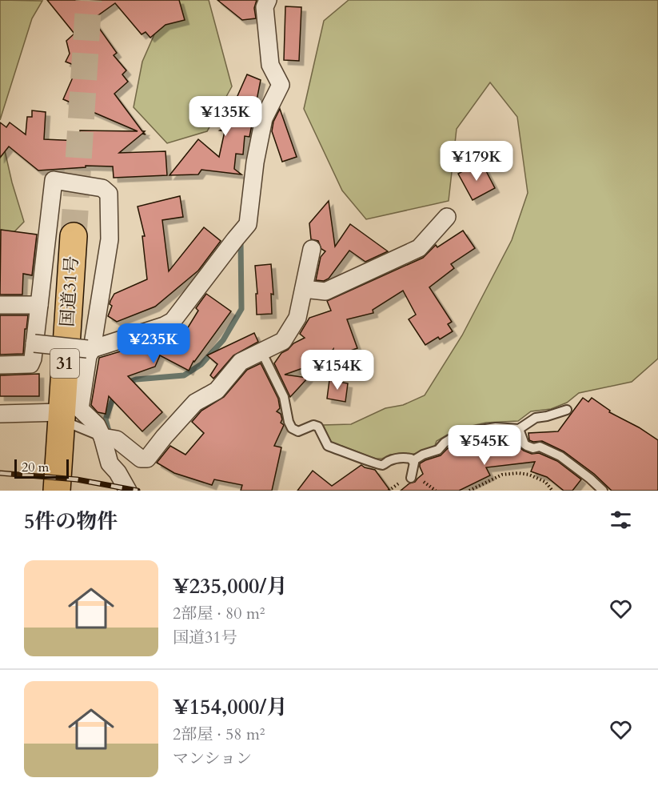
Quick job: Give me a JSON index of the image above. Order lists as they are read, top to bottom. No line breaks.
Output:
{"streets":{"highway":["国道31号","31"]},"scale_bar":"20 m","page":{"price":["¥135K","¥179K","¥235K","¥154K","¥545K"],"scale":"20 m","heading":"5件の物件","list":[{"name":"¥235,000/月","note":"2部屋 · 80 m² · 国道31号"},{"name":"¥154,000/月","note":"2部屋 · 58 m² · マンション"}]}}
